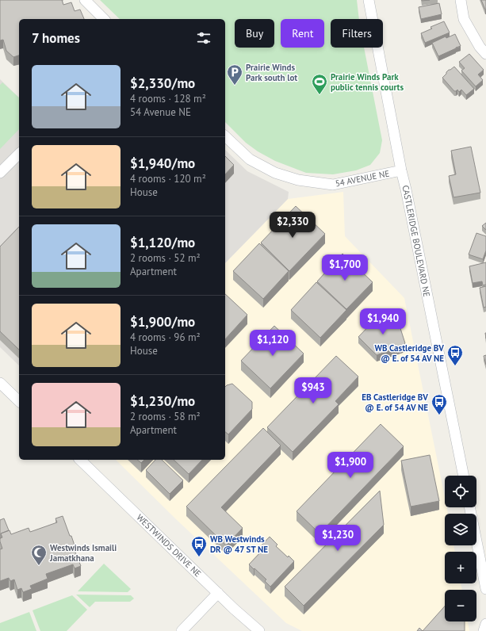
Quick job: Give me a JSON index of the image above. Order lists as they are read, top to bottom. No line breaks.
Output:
{"streets":{"street":["54 AVENUE NE","CASTLERIDGE BOULEVARD NE","WESTWINDS DRIVE NE"]},"crossings":[["54 AVENUE NE","CASTLERIDGE BOULEVARD NE"]],"places":{"parking":["Prairie Winds Park south lot"],"sports":["Prairie Winds Park public tennis courts"],"bus stop":["WB Castleridge BV @ E. of 54 AV NE","EB Castleridge BV @ E. of 54 AV NE","WB Westwinds DR @ 47 ST NE"],"mosque":["Westwinds Ismaili Jamatkhana"]},"page":{"chip":["Buy","Rent","Filters"],"heading":"7 homes","list":[{"name":"$2,330/mo","note":"4 rooms · 128 m² · 54 Avenue NE"},{"name":"$1,940/mo","note":"4 rooms · 120 m² · House"},{"name":"$1,120/mo","note":"2 rooms · 52 m² · Apartment"},{"name":"$1,900/mo","note":"4 rooms · 96 m² · House"},{"name":"$1,230/mo","note":"2 rooms · 58 m² · Apartment"}],"price":["$2,330","$1,700","$1,940","$1,120","$943","$1,900","$1,230"],"map_buttons":["+","−"]}}
